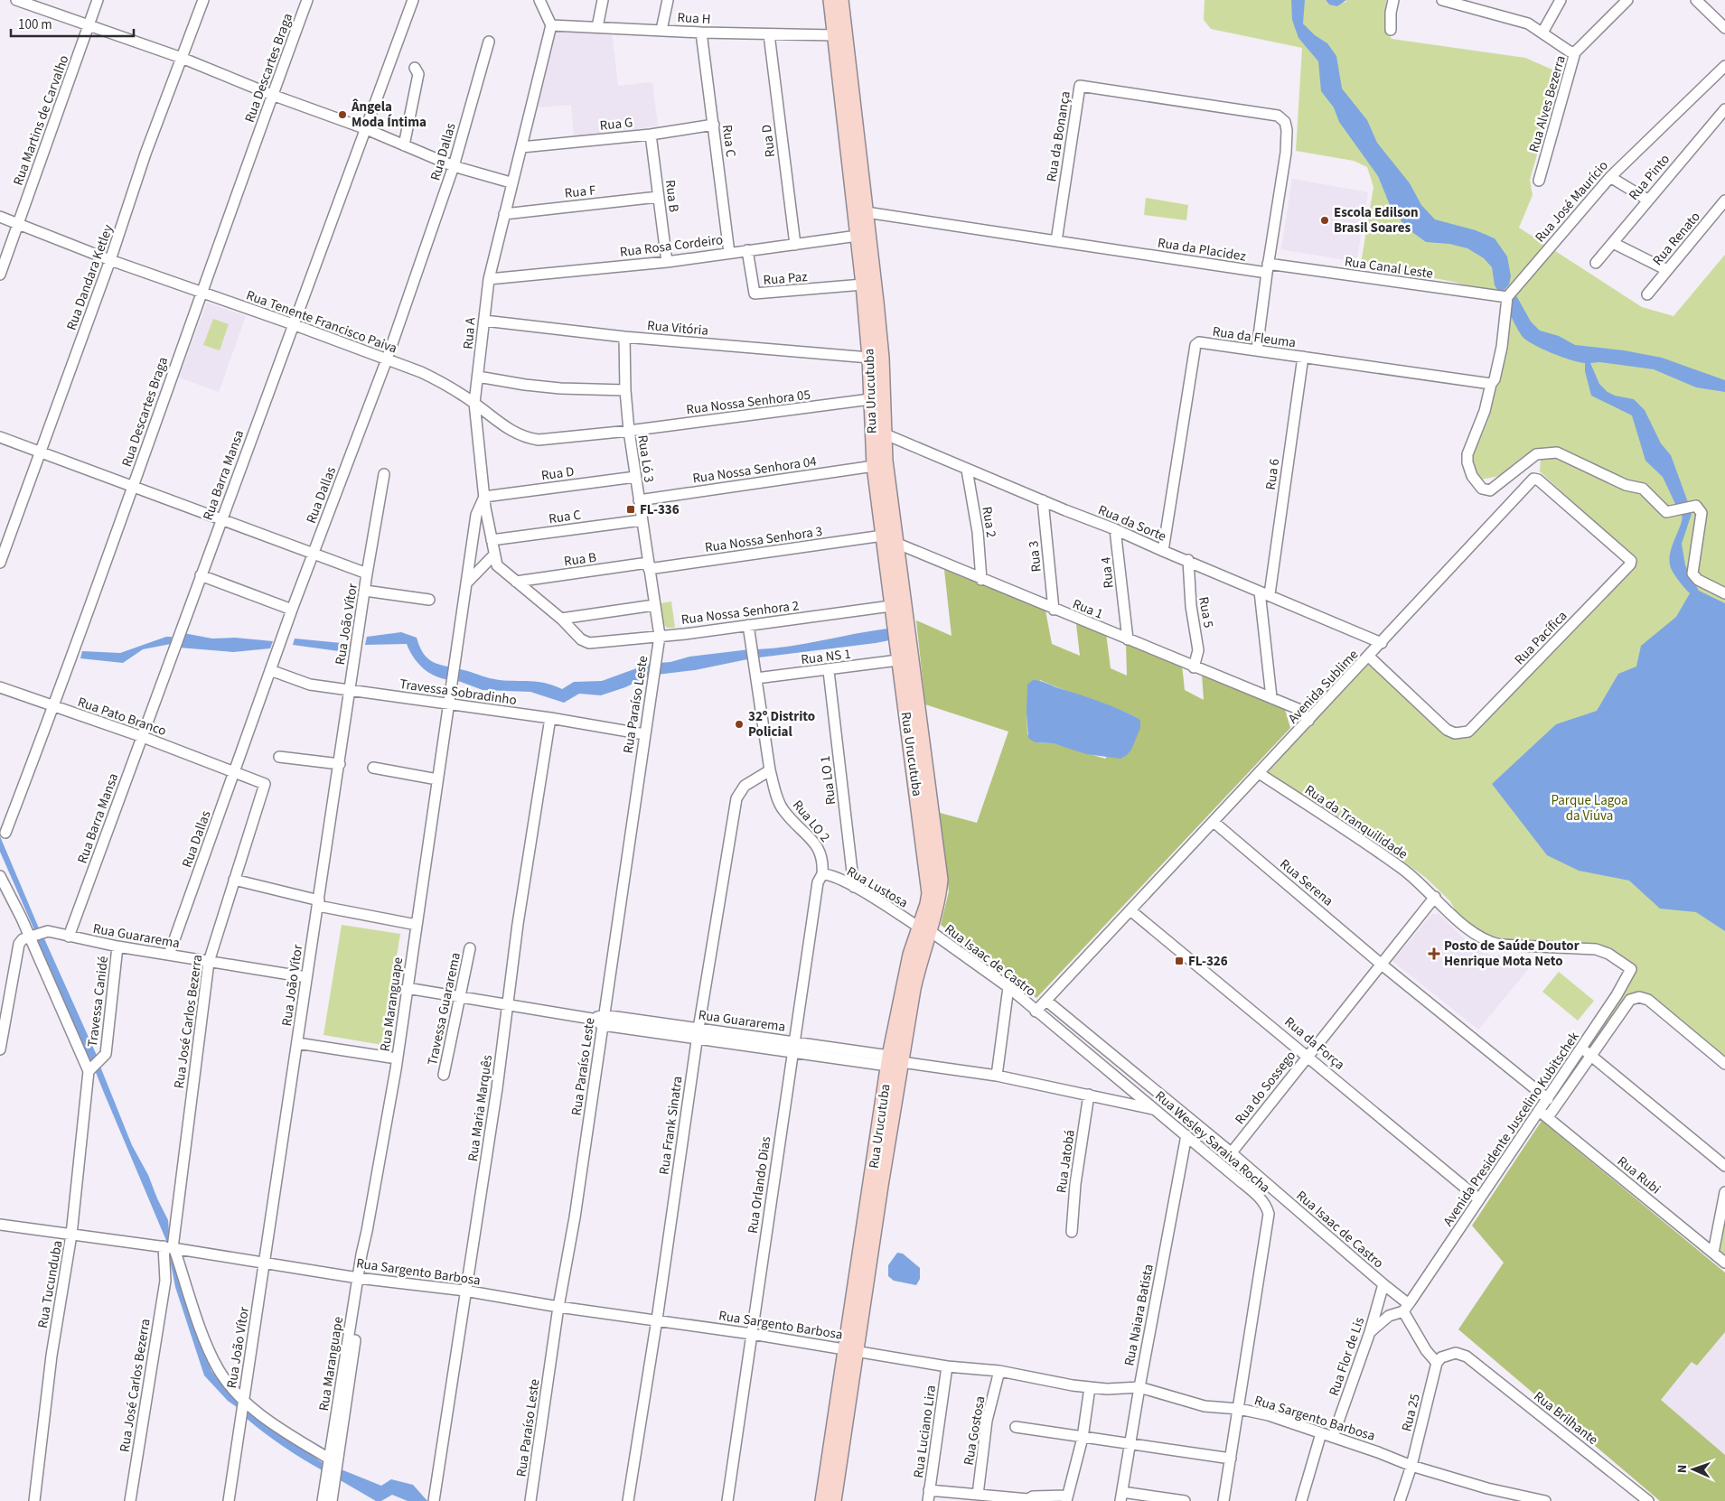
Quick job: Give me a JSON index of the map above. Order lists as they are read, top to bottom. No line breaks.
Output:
{"streets":{"street":["Rua H","Rua Descartes Braga","Rua Alves Bezerra","Rua Martins de Carvalho","Rua G","Rua da Bonança","Rua C","Rua D","Rua Dallas","Rua Pinto","Rua F","Rua B","Rua José Maurício","Rua Renato","Rua Rosa Cordeiro","Rua da Placidez","Rua Canal Leste","Rua Dandara Ketley","Rua Paz","Rua Tenente Francisco Paiva","Rua Vitória","Rua A","Rua da Fleuma","Rua Urucutuba","Rua Nossa Senhora 05","Rua Ló 3","Rua Nossa Senhora 04","Rua 6","Rua Barra Mansa","Rua 2","Rua da Sorte","Rua Nossa Senhora 3","Rua 3","Rua 4","Rua 1","Rua Nossa Senhora 2","Rua 5","Rua João Vítor","Rua Pacífica","Rua NS 1","Avenida Sublime","Travessa Sobradinho","Rua Paraíso Leste","Rua Pato Branco","Rua LO 1","Rua LO 2","Rua da Tranquilidade","Rua Serena","Rua Lustosa","Rua Guararema","Rua Isaac de Castro","Travessa Canidé","Rua Maranguape","Travessa Guararema","Rua José Carlos Bezerra","Rua da Força","Rua do Sossego","Rua Maria Marquês","Rua Frank Sinatra","Avenida Presidente Juscelino Kubitschek","Rua Wesley Saraiva Rocha","Rua Jatobá","Rua Rubi","Rua Orlando Dias","Rua Sargento Barbosa","Rua Tucunduba","Rua Naiara Batista","Rua Flor de Lis","Rua 25","Rua Brilhante","Rua Gostosa","Rua Luciano Lira"]},"crossings":[["Rua H","Rua C"],["Rua H","Rua D"],["Rua H","Rua A"],["Rua H","Rua Urucutuba"],["Rua Descartes Braga","Rua Tenente Francisco Paiva"],["Rua Descartes Braga","Rua Pato Branco"],["Rua Martins de Carvalho","Rua Tenente Francisco Paiva"],["Rua G","Rua C"],["Rua G","Rua B"],["Rua G","Rua A"],["Rua da Bonança","Rua da Placidez"],["Rua da Bonança","Rua Canal Leste"],["Rua C","Rua Rosa Cordeiro"],["Rua C","Rua A"],["Rua C","Rua Ló 3"],["Rua D","Rua Rosa Cordeiro"],["Rua D","Rua A"],["Rua D","Rua Ló 3"],["Rua D","Rua Maranguape"],["Rua Dallas","Rua Tenente Francisco Paiva"],["Rua Dallas","Travessa Sobradinho"],["Rua Dallas","Rua Pato Branco"],["Rua Dallas","Rua Guararema"],["Rua Dallas","Rua José Carlos Bezerra"],["Rua F","Rua B"],["Rua F","Rua A"],["Rua B","Rua Rosa Cordeiro"],["Rua B","Rua A"],["Rua B","Rua Ló 3"],["Rua B","Rua Nossa Senhora 3"],["Rua José Maurício","Rua Canal Leste"],["Rua Rosa Cordeiro","Rua Paz"],["Rua Rosa Cordeiro","Rua A"],["Rua Rosa Cordeiro","Rua Urucutuba"],["Rua da Placidez","Rua Canal Leste"],["Rua Dandara Ketley","Rua Tenente Francisco Paiva"],["Rua Paz","Rua Urucutuba"],["Rua Tenente Francisco Paiva","Rua A"],["Rua Tenente Francisco Paiva","Rua Nossa Senhora 05"],["Rua Tenente Francisco Paiva","Rua Ló 3"],["Rua Tenente Francisco Paiva","Rua Barra Mansa"],["Rua Vitória","Rua A"],["Rua Vitória","Rua Urucutuba"],["Rua Vitória","Rua Ló 3"],["Rua A","Rua Nossa Senhora 2"],["Rua A","Rua Maranguape"],["Rua da Fleuma","Rua 6"],["Rua da Fleuma","Rua da Sorte"],["Rua Urucutuba","Rua Nossa Senhora 05"],["Rua Urucutuba","Rua Nossa Senhora 04"],["Rua Urucutuba","Rua da Sorte"],["Rua Urucutuba","Rua Nossa Senhora 3"],["Rua Urucutuba","Rua 1"],["Rua Urucutuba","Rua Nossa Senhora 2"],["Rua Urucutuba","Rua NS 1"],["Rua Urucutuba","Rua Lustosa"],["Rua Urucutuba","Rua Guararema"],["Rua Urucutuba","Rua Isaac de Castro"],["Rua Urucutuba","Rua Sargento Barbosa"],["Rua Nossa Senhora 05","Rua Ló 3"],["Rua Ló 3","Rua Nossa Senhora 04"],["Rua Ló 3","Rua Nossa Senhora 3"],["Rua Ló 3","Rua Nossa Senhora 2"],["Rua Ló 3","Rua Paraíso Leste"],["Rua 6","Rua da Sorte"],["Rua 6","Rua 1"],["Rua Barra Mansa","Rua Pato Branco"],["Rua Barra Mansa","Rua Guararema"],["Rua 2","Rua da Sorte"],["Rua 2","Rua 1"],["Rua da Sorte","Rua 3"],["Rua da Sorte","Rua 4"],["Rua da Sorte","Rua 5"],["Rua da Sorte","Avenida Sublime"],["Rua 3","Rua 1"],["Rua 4","Rua 1"],["Rua 1","Rua 5"],["Rua 1","Avenida Sublime"],["Rua Nossa Senhora 2","Rua Paraíso Leste"],["Rua Nossa Senhora 2","Rua LO 2"],["Rua João Vítor","Travessa Sobradinho"],["Rua João Vítor","Rua Guararema"],["Rua João Vítor","Rua Sargento Barbosa"],["Rua Pacífica","Avenida Sublime"],["Rua NS 1","Rua LO 1"],["Rua NS 1","Rua LO 2"],["Avenida Sublime","Rua da Tranquilidade"],["Avenida Sublime","Rua Serena"],["Avenida Sublime","Rua Isaac de Castro"],["Avenida Sublime","Rua da Força"],["Travessa Sobradinho","Rua Paraíso Leste"],["Travessa Sobradinho","Rua Maranguape"],["Travessa Sobradinho","Rua Maria Marquês"],["Rua Paraíso Leste","Rua Guararema"],["Rua Paraíso Leste","Rua Sargento Barbosa"],["Rua Pato Branco","Rua José Carlos Bezerra"],["Rua LO 1","Rua Lustosa"],["Rua LO 2","Rua Lustosa"],["Rua LO 2","Rua Frank Sinatra"],["Rua LO 2","Rua Orlando Dias"],["Rua da Tranquilidade","Rua do Sossego"],["Rua da Tranquilidade","Avenida Presidente Juscelino Kubitschek"],["Rua Serena","Rua do Sossego"],["Rua Serena","Avenida Presidente Juscelino Kubitschek"],["Rua Lustosa","Rua Isaac de Castro"],["Rua Lustosa","Rua Orlando Dias"],["Rua Guararema","Travessa Canidé"],["Rua Guararema","Rua Maranguape"],["Rua Guararema","Travessa Guararema"],["Rua Guararema","Rua José Carlos Bezerra"],["Rua Guararema","Rua Maria Marquês"],["Rua Guararema","Rua Frank Sinatra"],["Rua Guararema","Rua Wesley Saraiva Rocha"],["Rua Guararema","Rua Jatobá"],["Rua Guararema","Rua Orlando Dias"],["Rua Isaac de Castro","Rua do Sossego"],["Rua Isaac de Castro","Avenida Presidente Juscelino Kubitschek"],["Rua Isaac de Castro","Rua Wesley Saraiva Rocha"],["Rua Isaac de Castro","Rua Flor de Lis"],["Travessa Canidé","Rua Tucunduba"],["Rua Maranguape","Rua Sargento Barbosa"],["Rua José Carlos Bezerra","Rua Sargento Barbosa"],["Rua da Força","Rua do Sossego"],["Rua da Força","Avenida Presidente Juscelino Kubitschek"],["Rua do Sossego","Rua Wesley Saraiva Rocha"],["Rua Maria Marquês","Rua Sargento Barbosa"],["Rua Frank Sinatra","Rua Sargento Barbosa"],["Avenida Presidente Juscelino Kubitschek","Rua Rubi"],["Rua Wesley Saraiva Rocha","Rua Sargento Barbosa"],["Rua Wesley Saraiva Rocha","Rua Naiara Batista"],["Rua Orlando Dias","Rua Sargento Barbosa"],["Rua Sargento Barbosa","Rua Tucunduba"],["Rua Sargento Barbosa","Rua Naiara Batista"],["Rua Sargento Barbosa","Rua Flor de Lis"],["Rua Sargento Barbosa","Rua 25"],["Rua Sargento Barbosa","Rua Gostosa"],["Rua Sargento Barbosa","Rua Luciano Lira"],["Rua 25","Rua Brilhante"]],"parks":["Parque Lagoa da Viúva"],"places":{"other":["Ângela Moda Íntima","Escola Edilson Brasil Soares","32º Distrito Policial"],"transit":["FL-336","FL-326"],"health":["Posto de Saúde Doutor Henrique Mota Neto"]},"scale_bar":"100 m","north":"left"}
